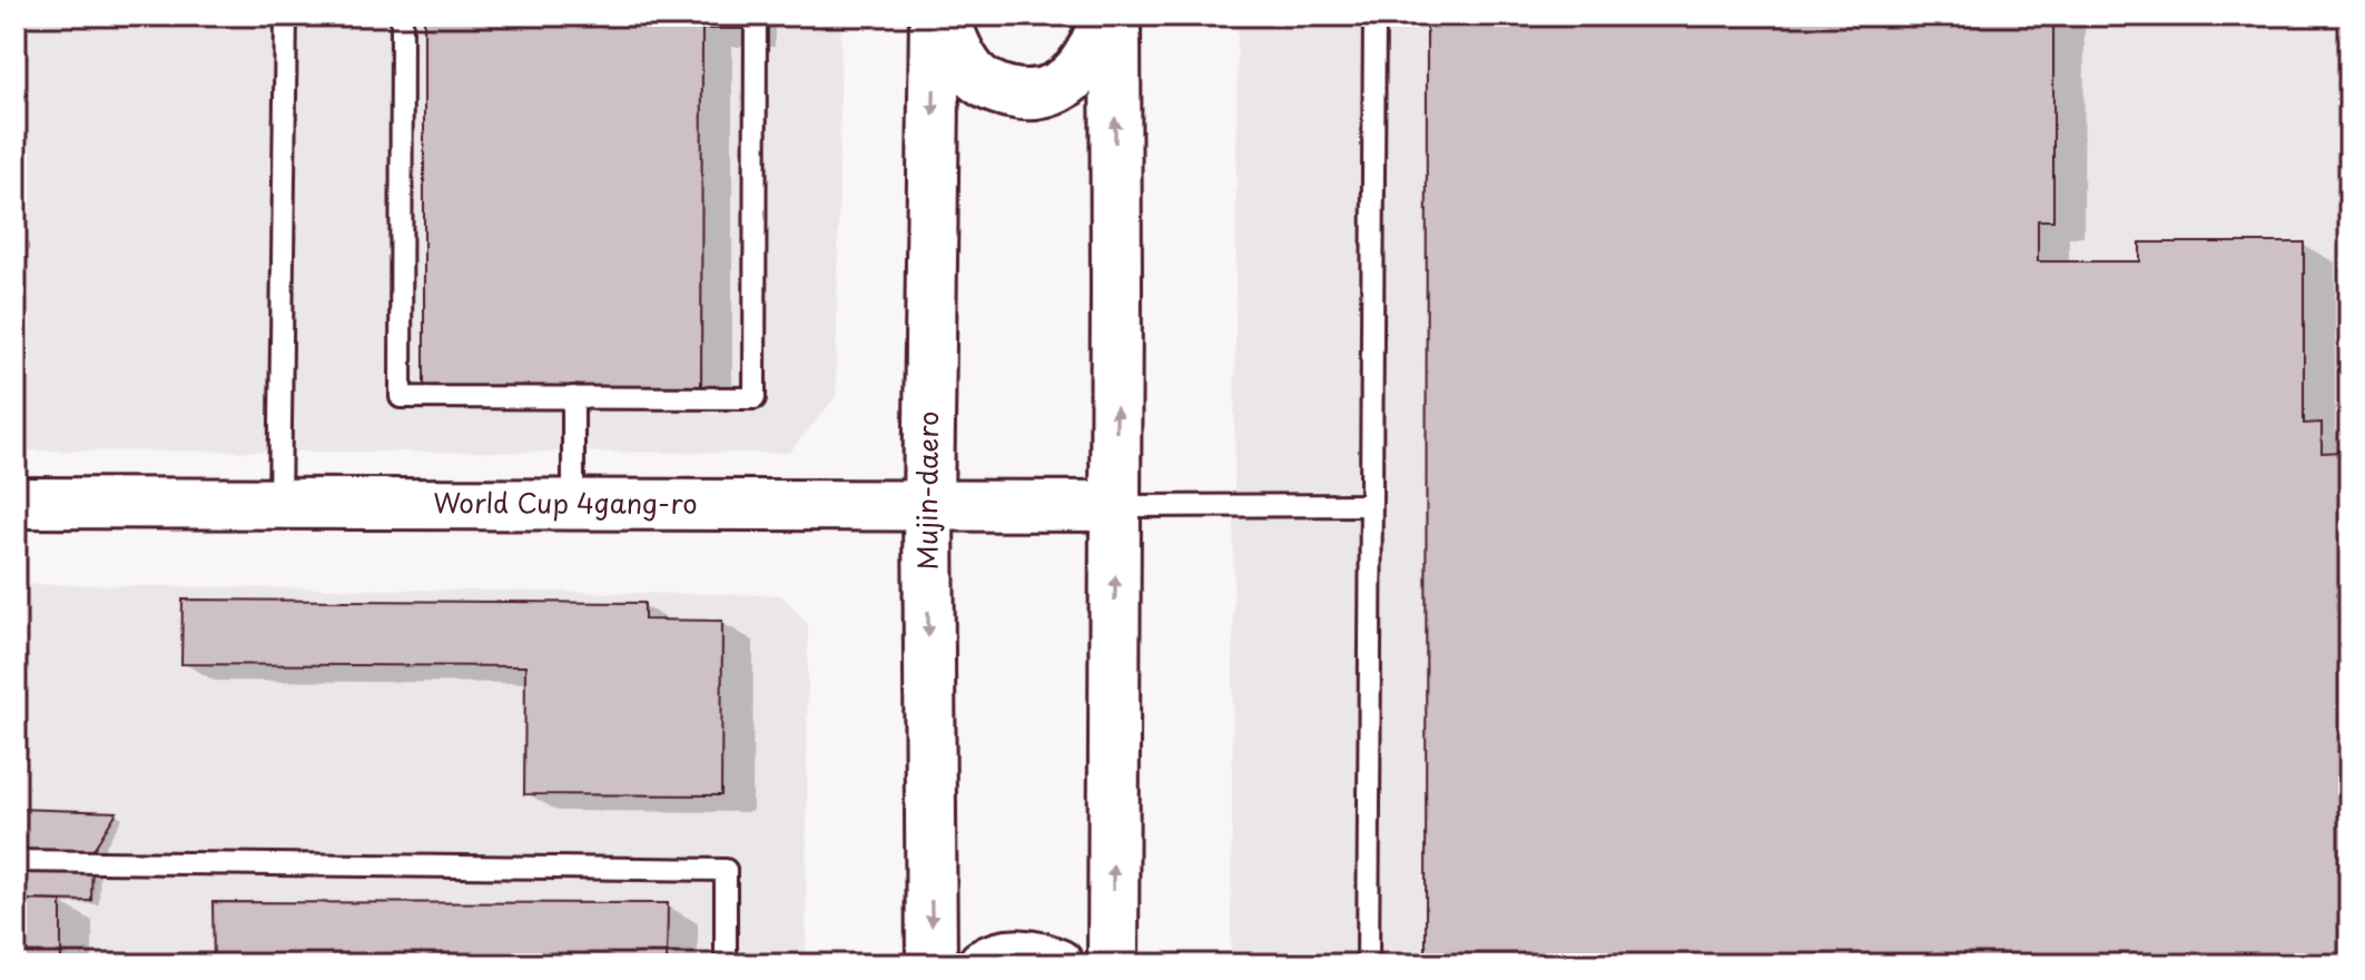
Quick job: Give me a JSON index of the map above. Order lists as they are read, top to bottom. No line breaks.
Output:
{"streets":{"main road":["Mujin-daero","World Cup 4gang-ro"]},"crossings":[["Mujin-daero","World Cup 4gang-ro"]]}
